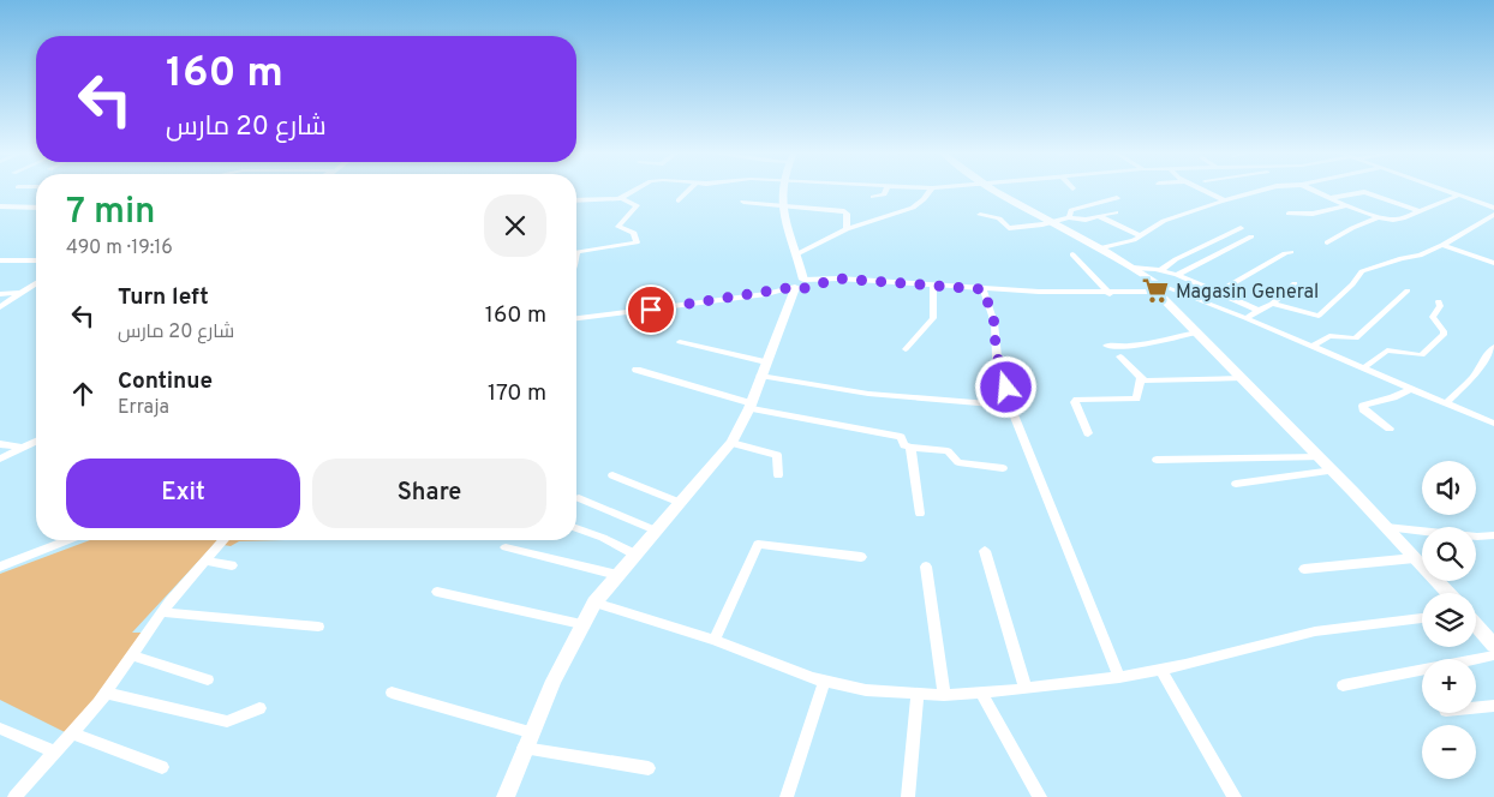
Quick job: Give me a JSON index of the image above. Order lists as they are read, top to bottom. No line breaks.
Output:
{"places":{"supermarket":["Magasin General"]},"page":{"turn":["160 m","شارع 20 مارس"],"heading":["7 min","490 m · 19:16"],"list":[{"name":"Turn left","note":"شارع 20 مارس","value":"160 m"},{"name":"Continue","note":"Erraja","value":"170 m"}],"buttons":["Exit","Share"],"map_buttons":["+","−"]}}
